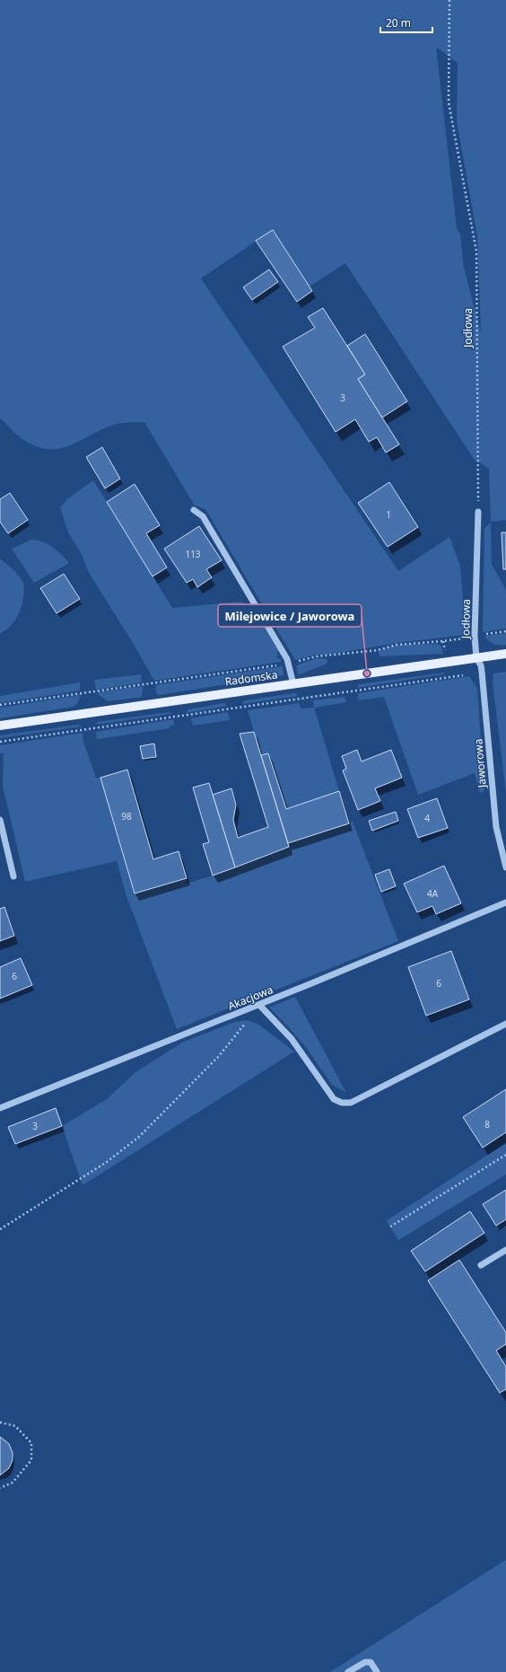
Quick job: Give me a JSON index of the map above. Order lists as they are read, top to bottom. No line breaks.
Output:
{"streets":{"main road":["Radomska"],"street":["Jodłowa","Jaworowa","Akacjowa"]},"crossings":[["Jodłowa","Radomska"],["Jodłowa","Jaworowa"],["Radomska","Jaworowa"]],"places":["Milejowice / Jaworowa"],"house_numbers":["3","1","113","98","4","4A","6","6","8","3"],"scale_bar":"20 m"}
